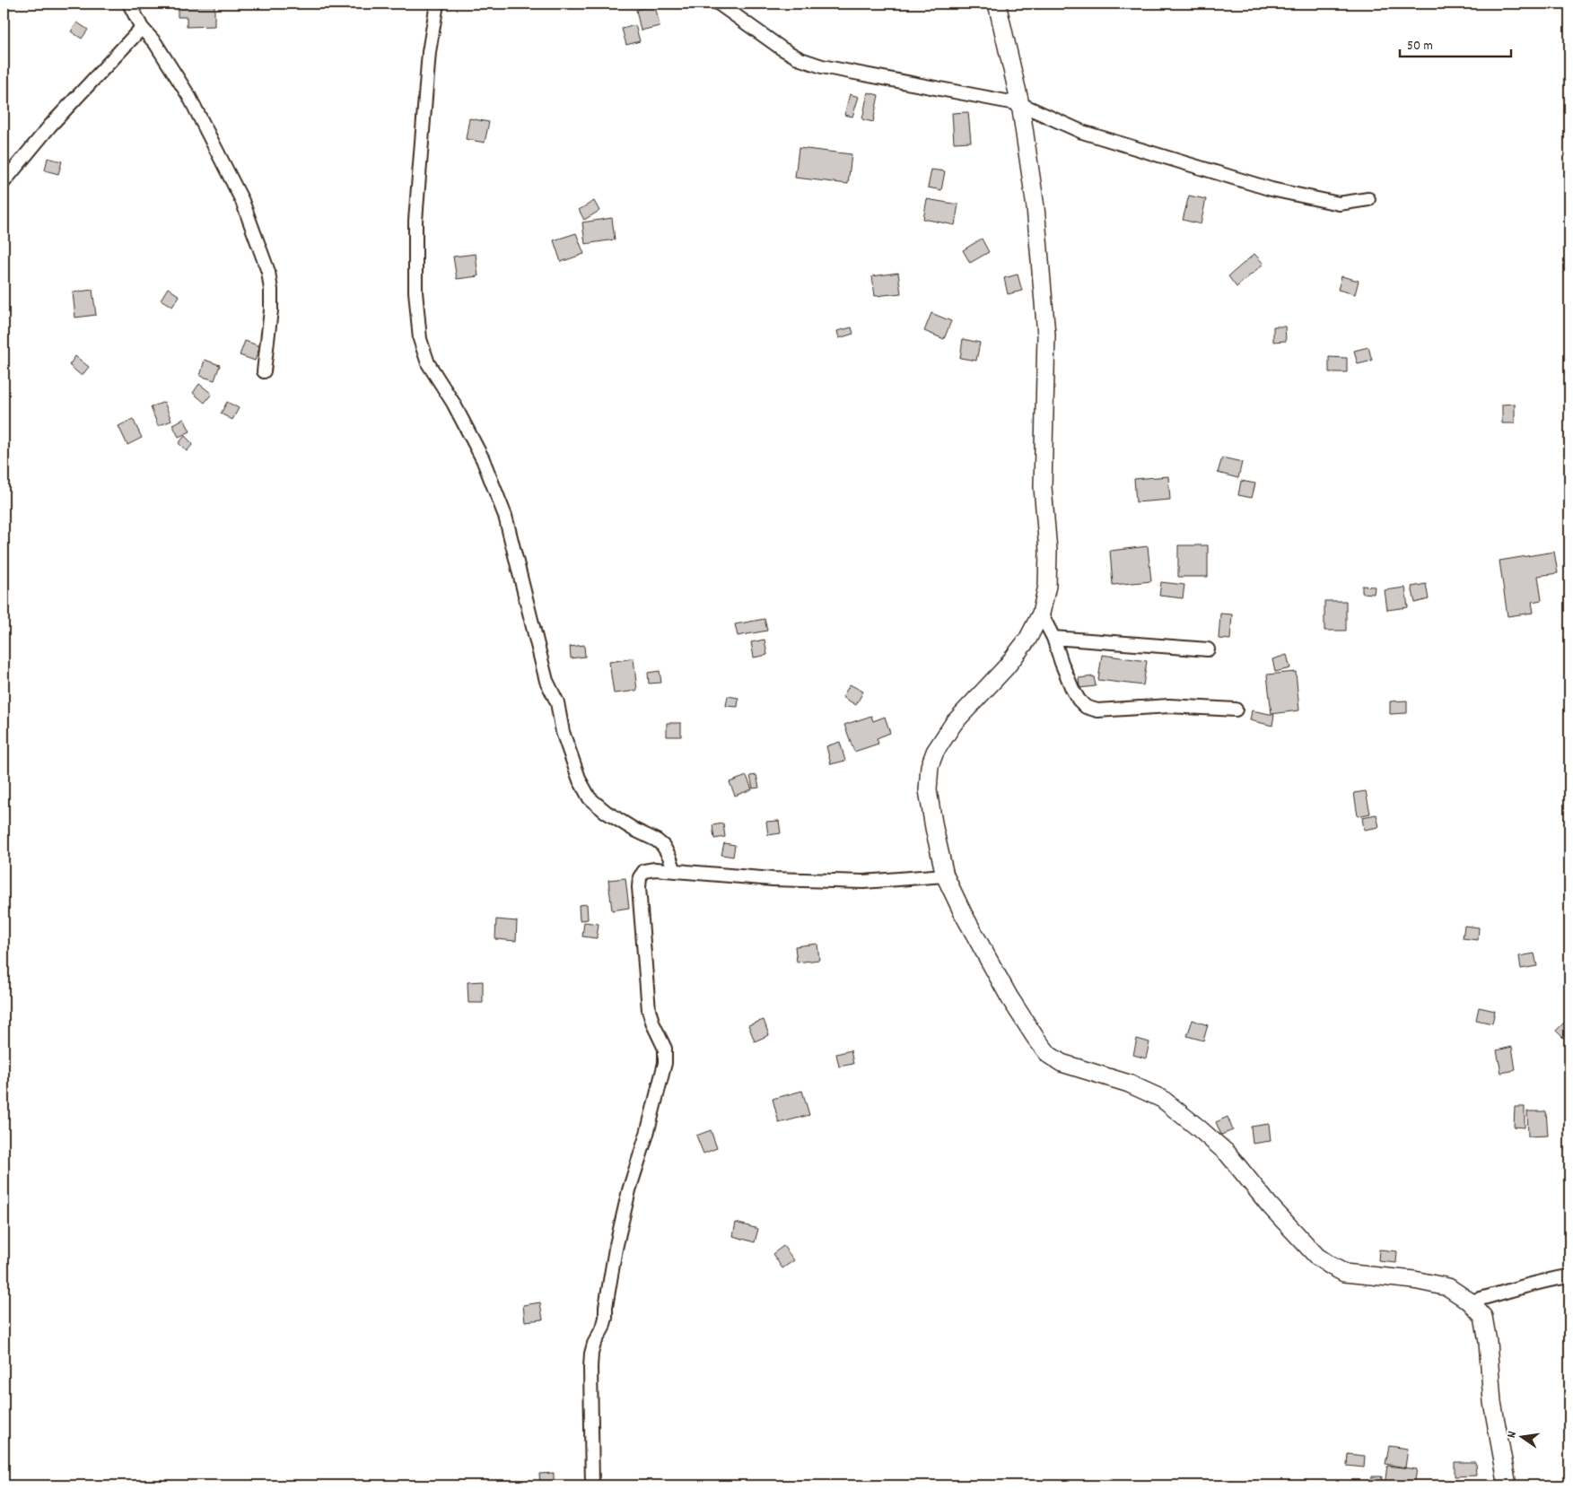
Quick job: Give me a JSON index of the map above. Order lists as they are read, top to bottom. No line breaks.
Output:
{"scale_bar":"50 m","north":"left"}
